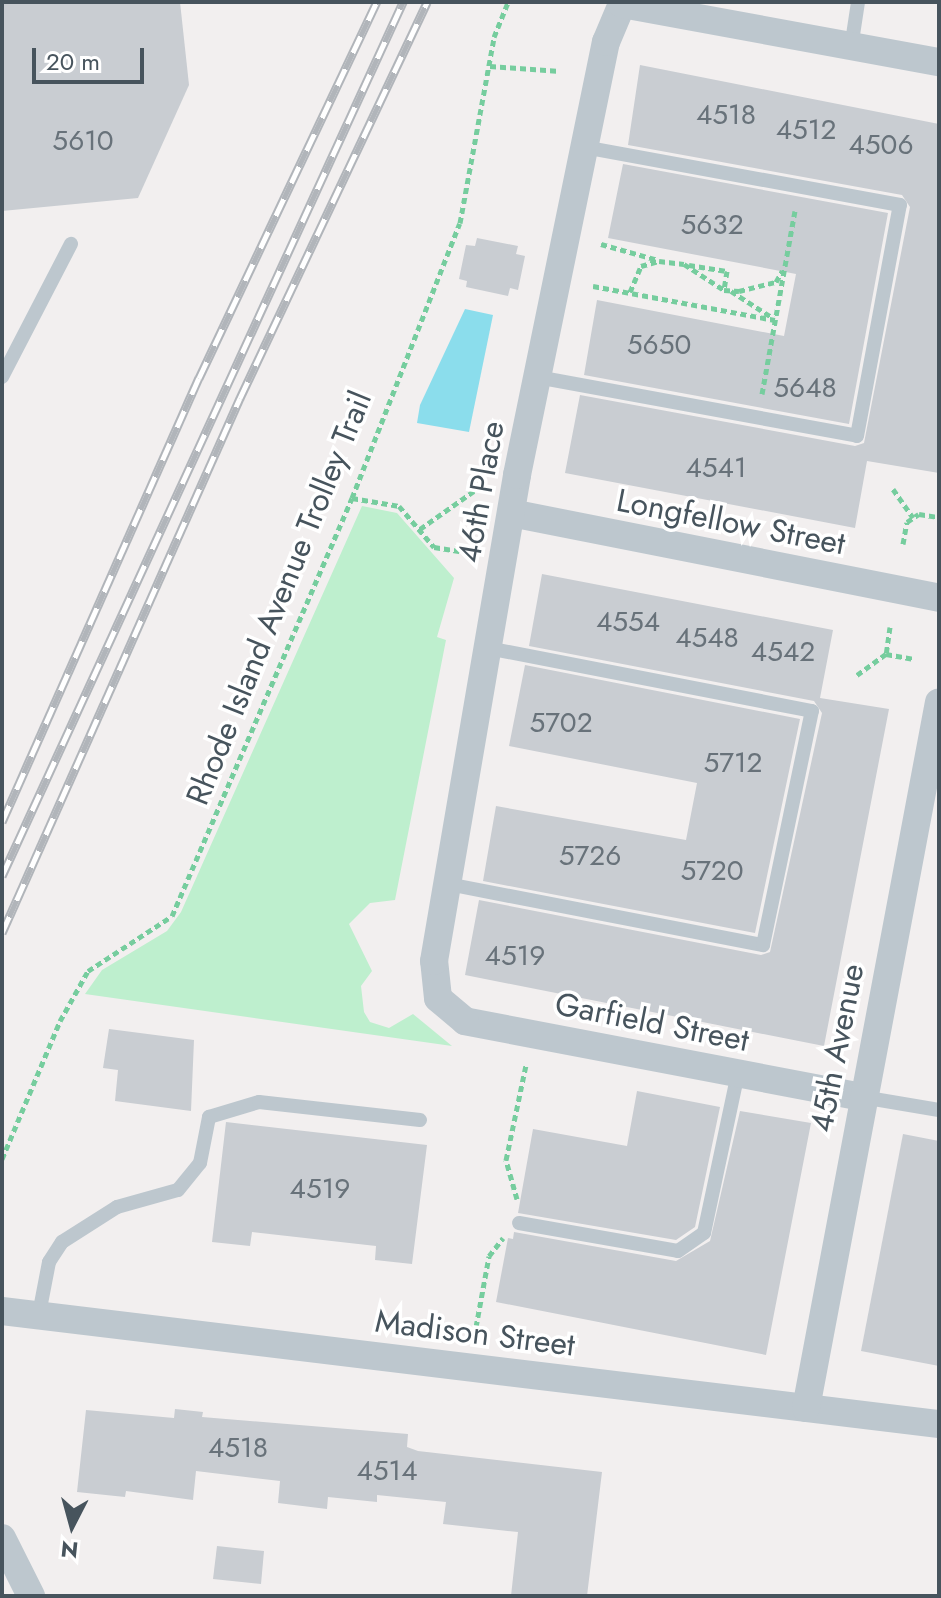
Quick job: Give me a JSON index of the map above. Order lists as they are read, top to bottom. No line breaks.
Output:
{"streets":{"street":["46th Place","Longfellow Street","Garfield Street","45th Avenue","Madison Street"],"path":["Rhode Island Avenue Trolley Trail"]},"crossings":[["46th Place","Longfellow Street"],["46th Place","Garfield Street"],["Garfield Street","45th Avenue"],["45th Avenue","Madison Street"]],"house_numbers":["4518","4512","5610","4506","5632","5650","5648","4541","4554","4548","4542","5702","5712","5726","5720","4519","4519","4518","4514"],"scale_bar":"20 m","north":"bottom"}
